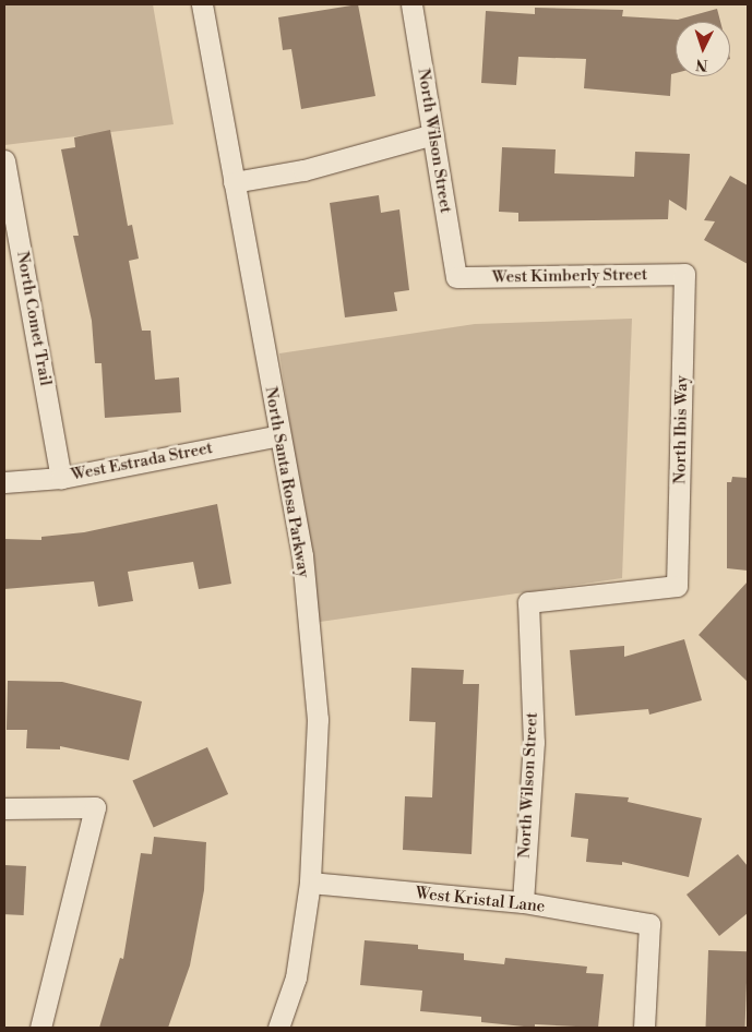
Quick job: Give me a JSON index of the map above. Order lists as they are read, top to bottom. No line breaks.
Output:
{"streets":{"street":["North Wilson Street","West Kimberly Street","North Comet Trail","North Ibis Way","West Estrada Street","North Santa Rosa Parkway","West Kristal Lane"]},"crossings":[["North Wilson Street","West Kimberly Street"],["North Wilson Street","North Ibis Way"],["North Wilson Street","West Kristal Lane"],["West Kimberly Street","North Ibis Way"],["North Comet Trail","West Estrada Street"],["West Estrada Street","North Santa Rosa Parkway"],["North Santa Rosa Parkway","West Kristal Lane"]],"north":"bottom"}
